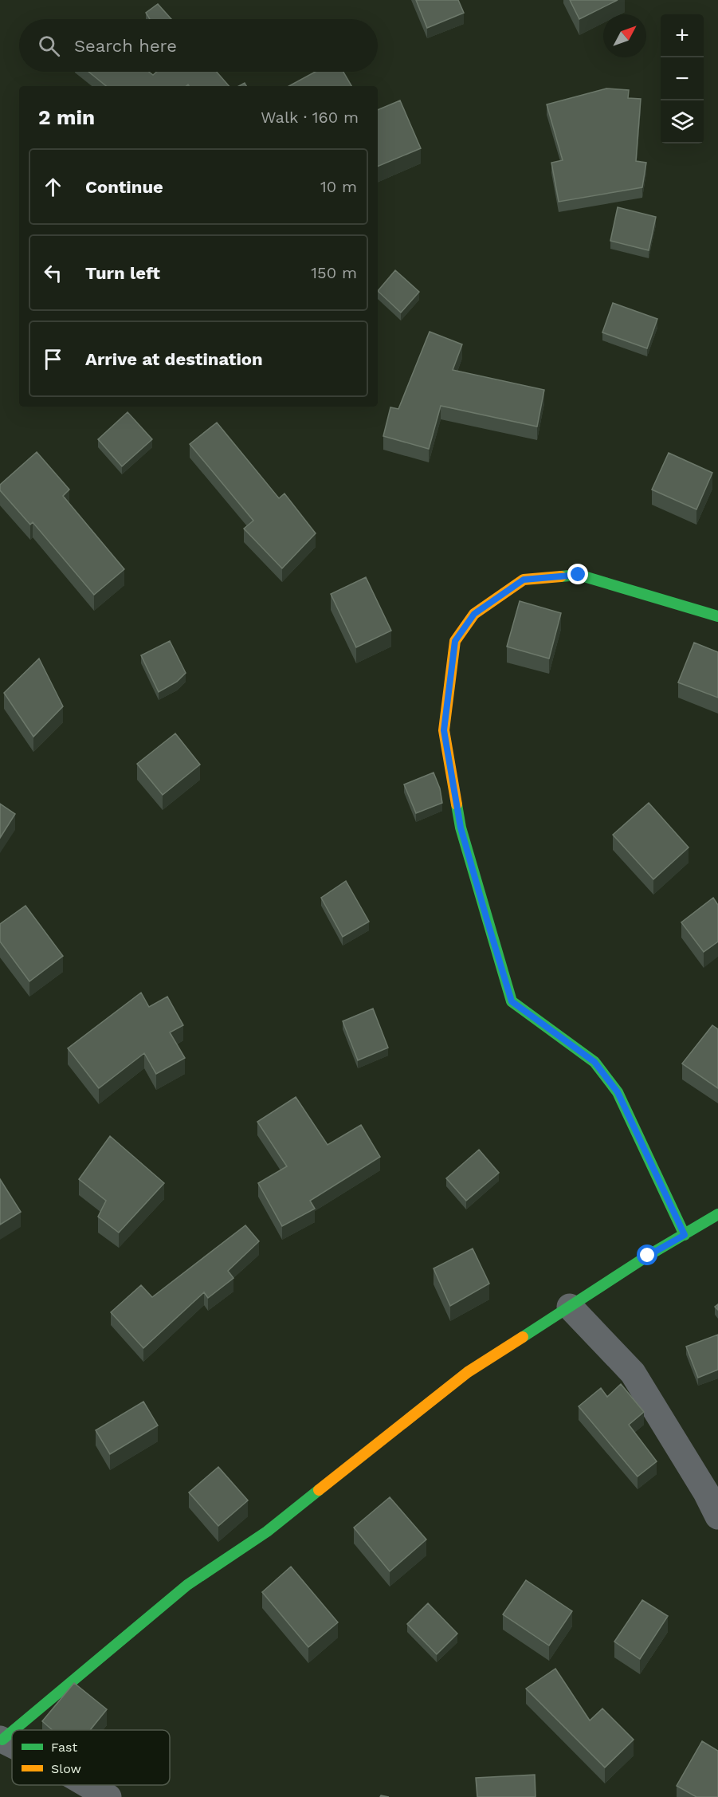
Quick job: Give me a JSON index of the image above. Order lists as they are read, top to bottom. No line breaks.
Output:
{"legend":["Fast","Slow"],"north":"top right","page":{"map_buttons":["+","−"],"search":"Search here","heading":["2 min","Walk · 160 m"],"list":[["Continue","10 m"],["Turn left","150 m"],"Arrive at destination"]}}
